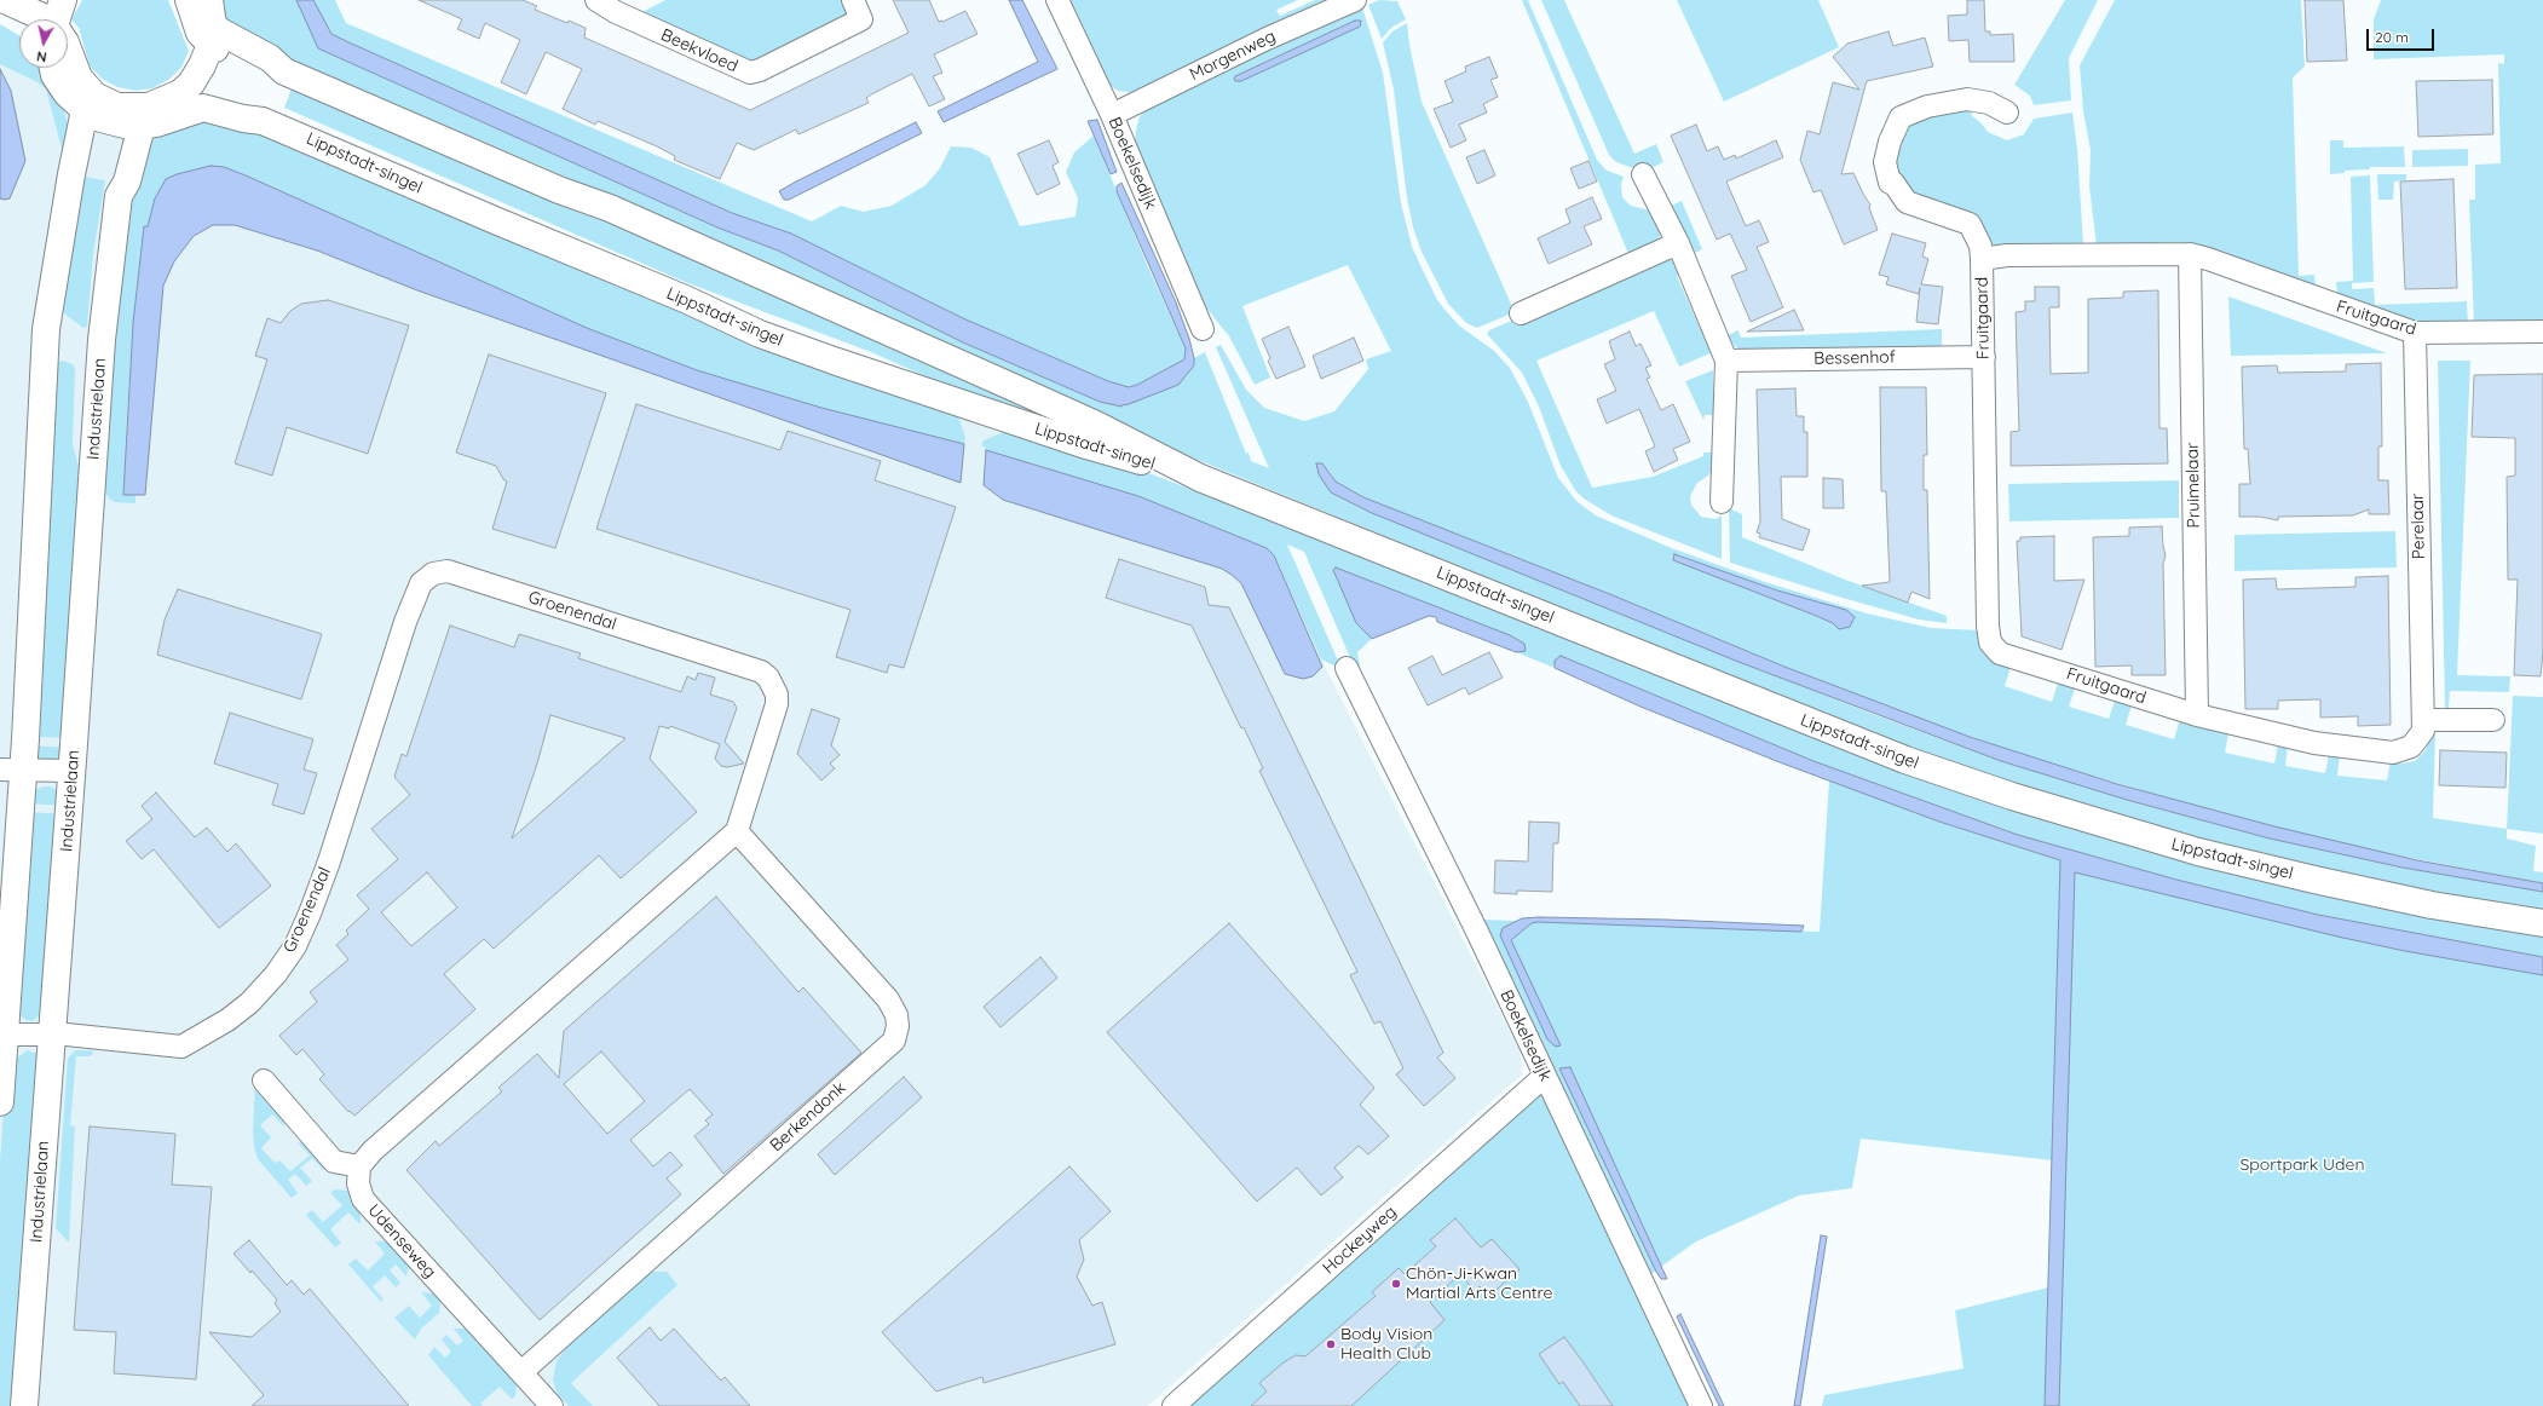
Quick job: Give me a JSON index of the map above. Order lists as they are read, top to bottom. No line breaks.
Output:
{"streets":{"main road":["Lippstadt-singel","Industrielaan"],"street":["Beekvloed","Morgenweg","Boekelsedijk","Fruitgaard","Bessenhof","Pruimelaar","Perelaar","Groenendal","Berkendonk","Hockeyweg","Udenseweg"]},"crossings":[["Morgenweg","Boekelsedijk"],["Lippstadt-singel","Industrielaan"],["Boekelsedijk","Hockeyweg"],["Fruitgaard","Bessenhof"],["Fruitgaard","Pruimelaar"],["Fruitgaard","Perelaar"],["Industrielaan","Groenendal"],["Pruimelaar","Perelaar"],["Groenendal","Berkendonk"],["Berkendonk","Udenseweg"]],"parks":["Sportpark Uden"],"places":["Chön-Ji-Kwan Martial Arts Centre","Body Vision Health Club"],"scale_bar":"20 m","north":"bottom"}
